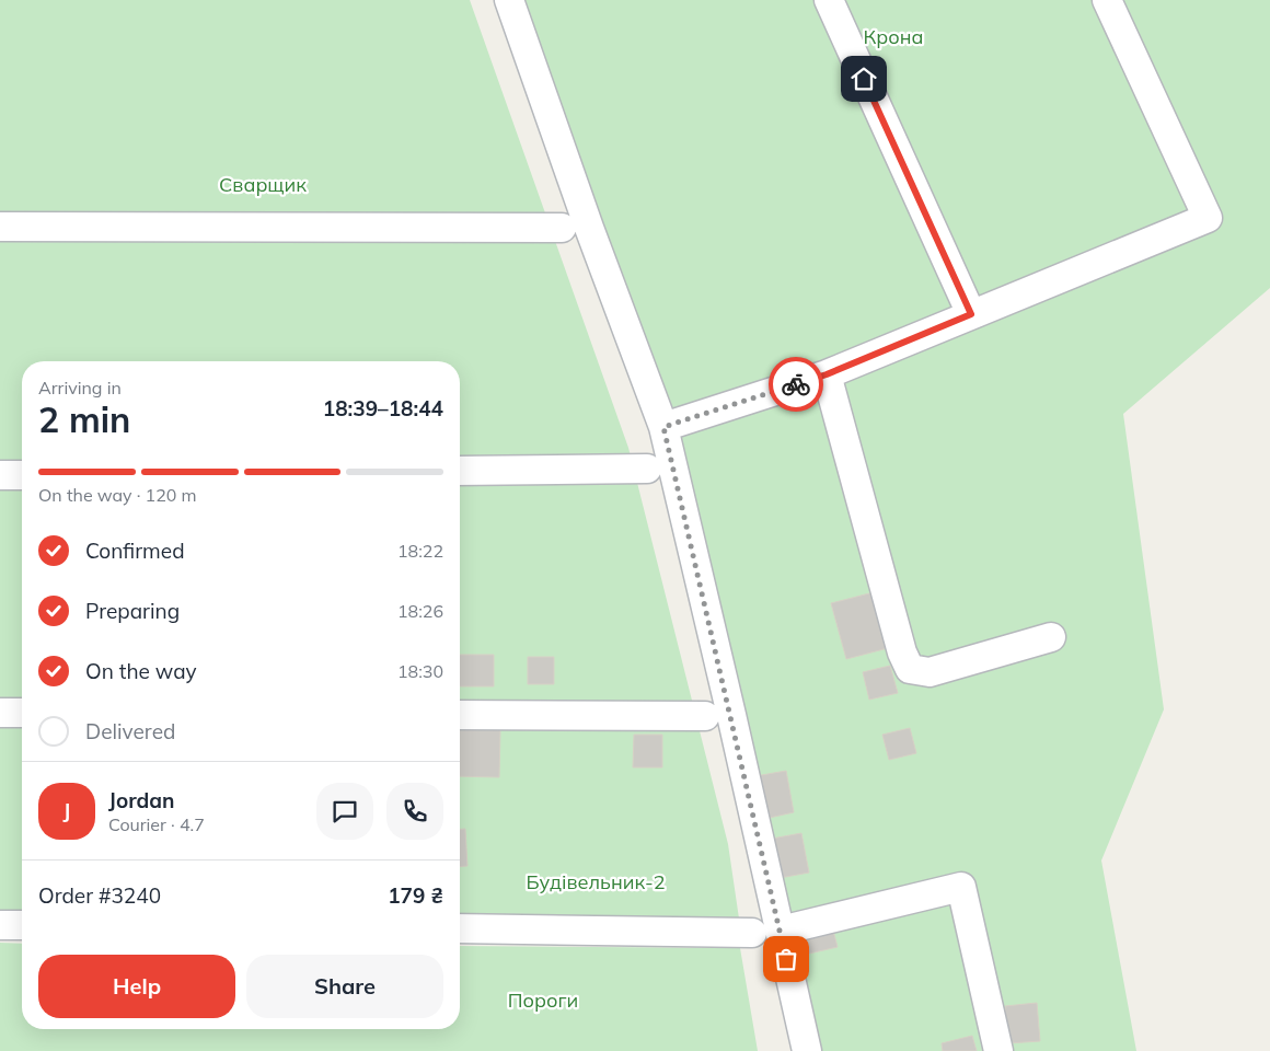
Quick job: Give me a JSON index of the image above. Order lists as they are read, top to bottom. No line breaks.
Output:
{"parks":["Крона","Сварщик","Будівельник-2","Пороги"],"page":{"heading":["2 min","Arriving in","18:39–18:44"],"panel":["Jordan","Courier · 4.7","Order #3240","179 ₴"],"bar":"On the way · 120 m","list":[["Confirmed","18:22"],["Preparing","18:26"],["On the way","18:30"],"Delivered"],"round":"J","buttons":["Help","Share"]}}
